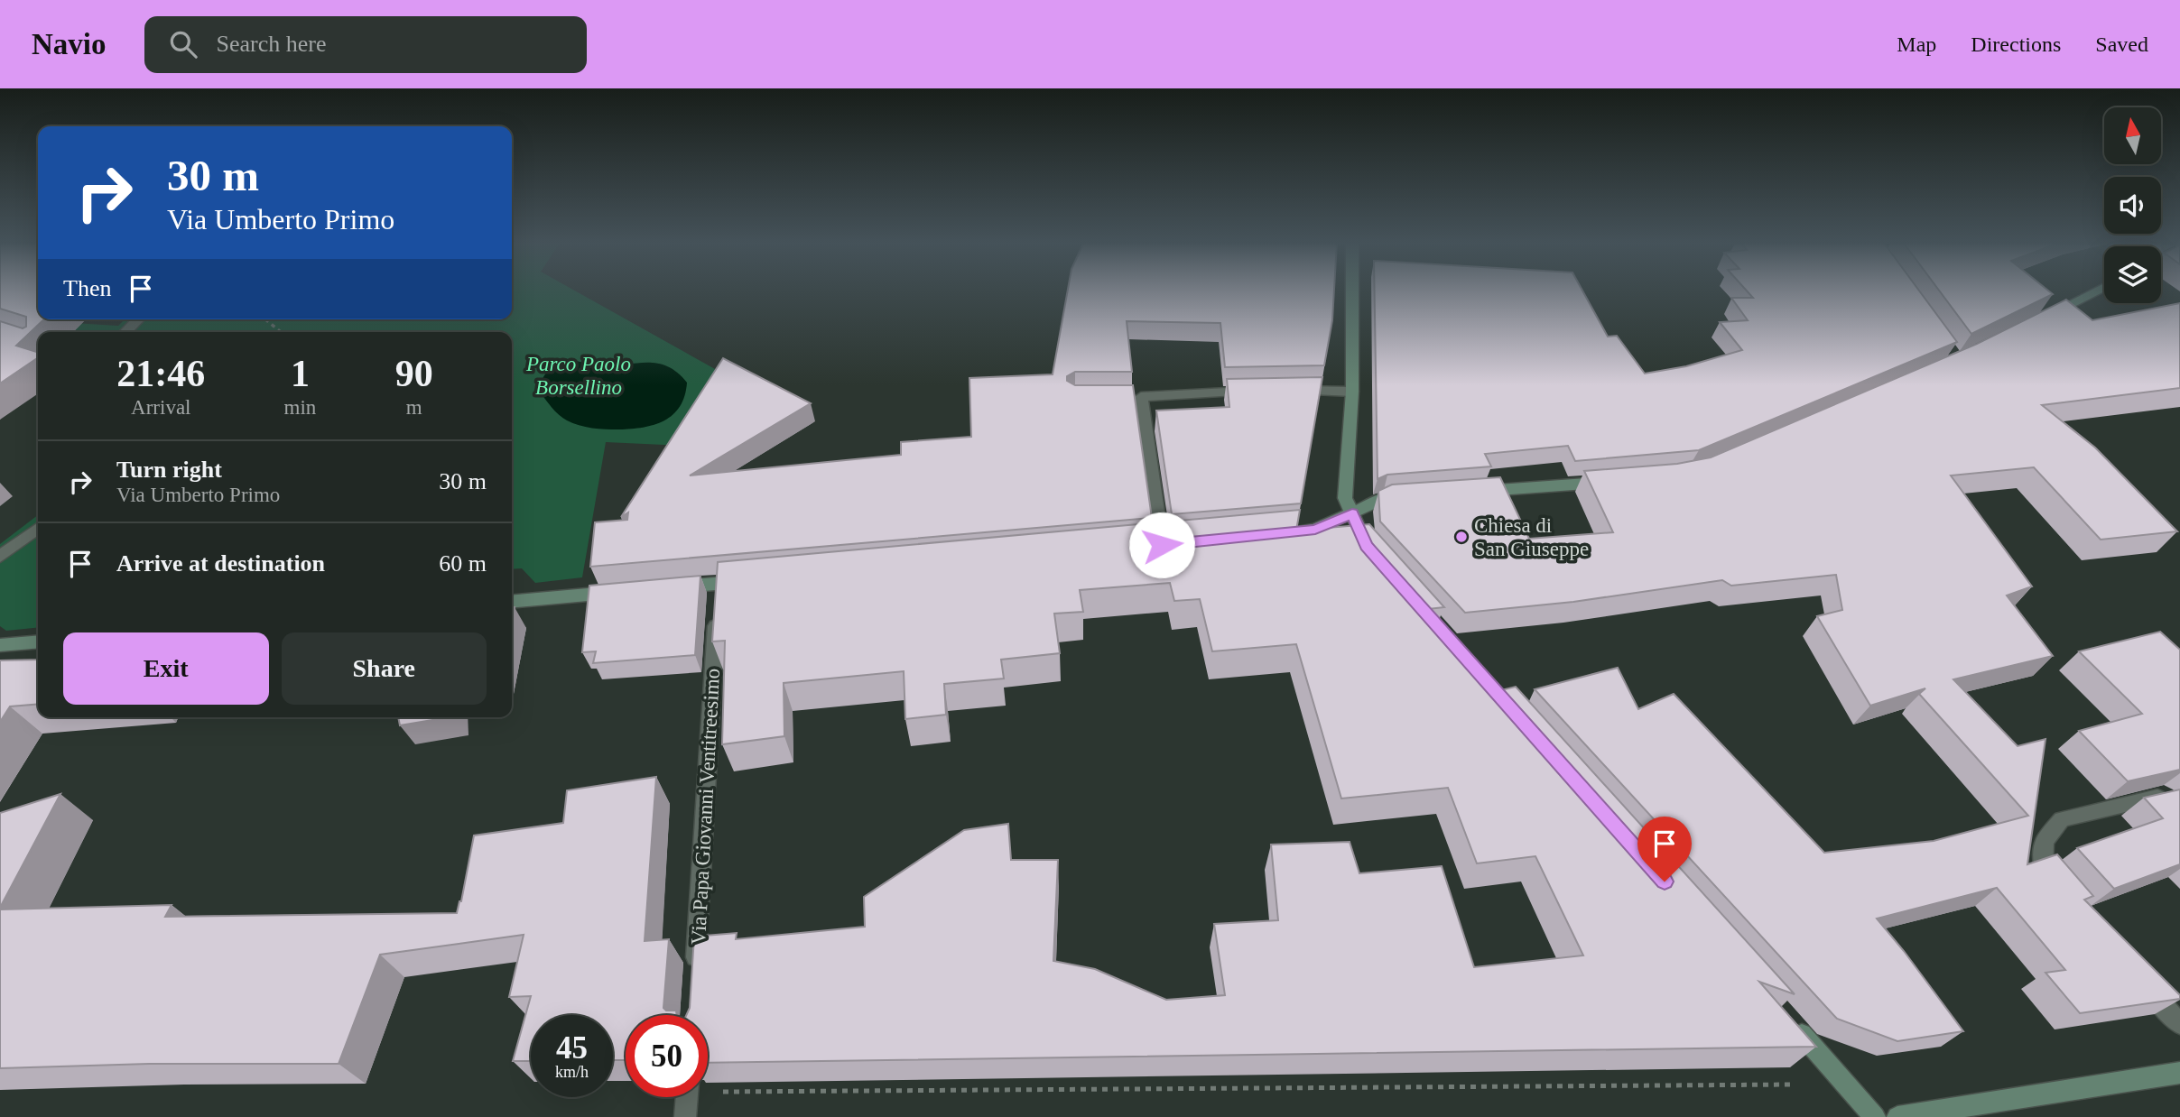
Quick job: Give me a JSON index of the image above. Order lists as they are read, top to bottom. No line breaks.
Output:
{"streets":{"street":["Via Papa Giovanni Ventitreesimo"]},"parks":["Parco Paolo Borsellino"],"places":["Chiesa di San Giuseppe"],"north":"top","page":{"header":"Navio","search":"Search here","nav":["Map","Directions","Saved"],"turn":["30 m","Via Umberto Primo"],"then":"Then","eta":["21:46","Arrival","1","min","90","m"],"list":[{"name":"Turn right","note":"Via Umberto Primo","value":"30 m"},{"name":"Arrive at destination","value":"60 m"}],"buttons":["Exit","Share"],"speed":"45 km/h","limit":"50"}}
